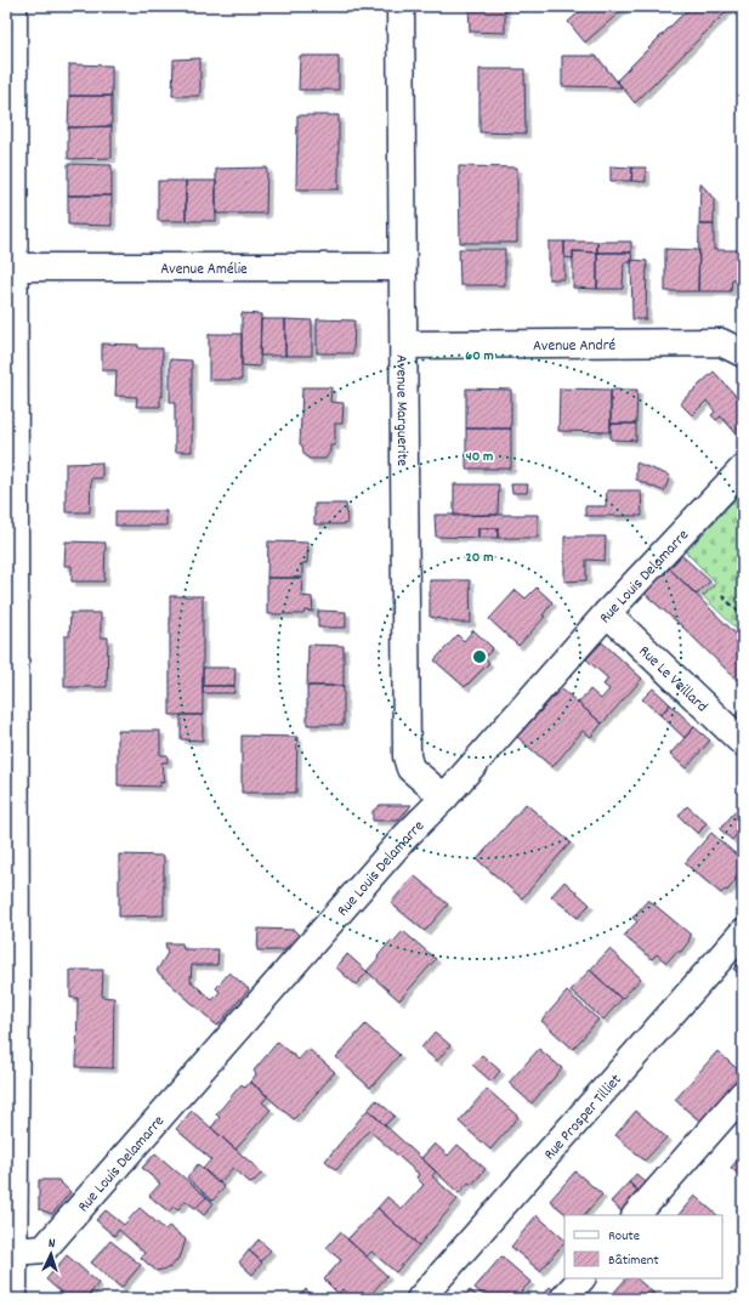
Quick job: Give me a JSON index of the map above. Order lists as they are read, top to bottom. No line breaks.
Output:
{"streets":{"street":["Avenue Amélie","Avenue André","Avenue Marguerite","Rue Louis Delamarre","Rue Le Veillard","Rue Prosper Tilliet"]},"crossings":[["Avenue Amélie","Avenue Marguerite"],["Avenue André","Avenue Marguerite"],["Avenue Marguerite","Rue Louis Delamarre"],["Rue Louis Delamarre","Rue Le Veillard"]],"legend":["Route","Bâtiment"],"north":"top","rings":["60 m","40 m","20 m"]}
